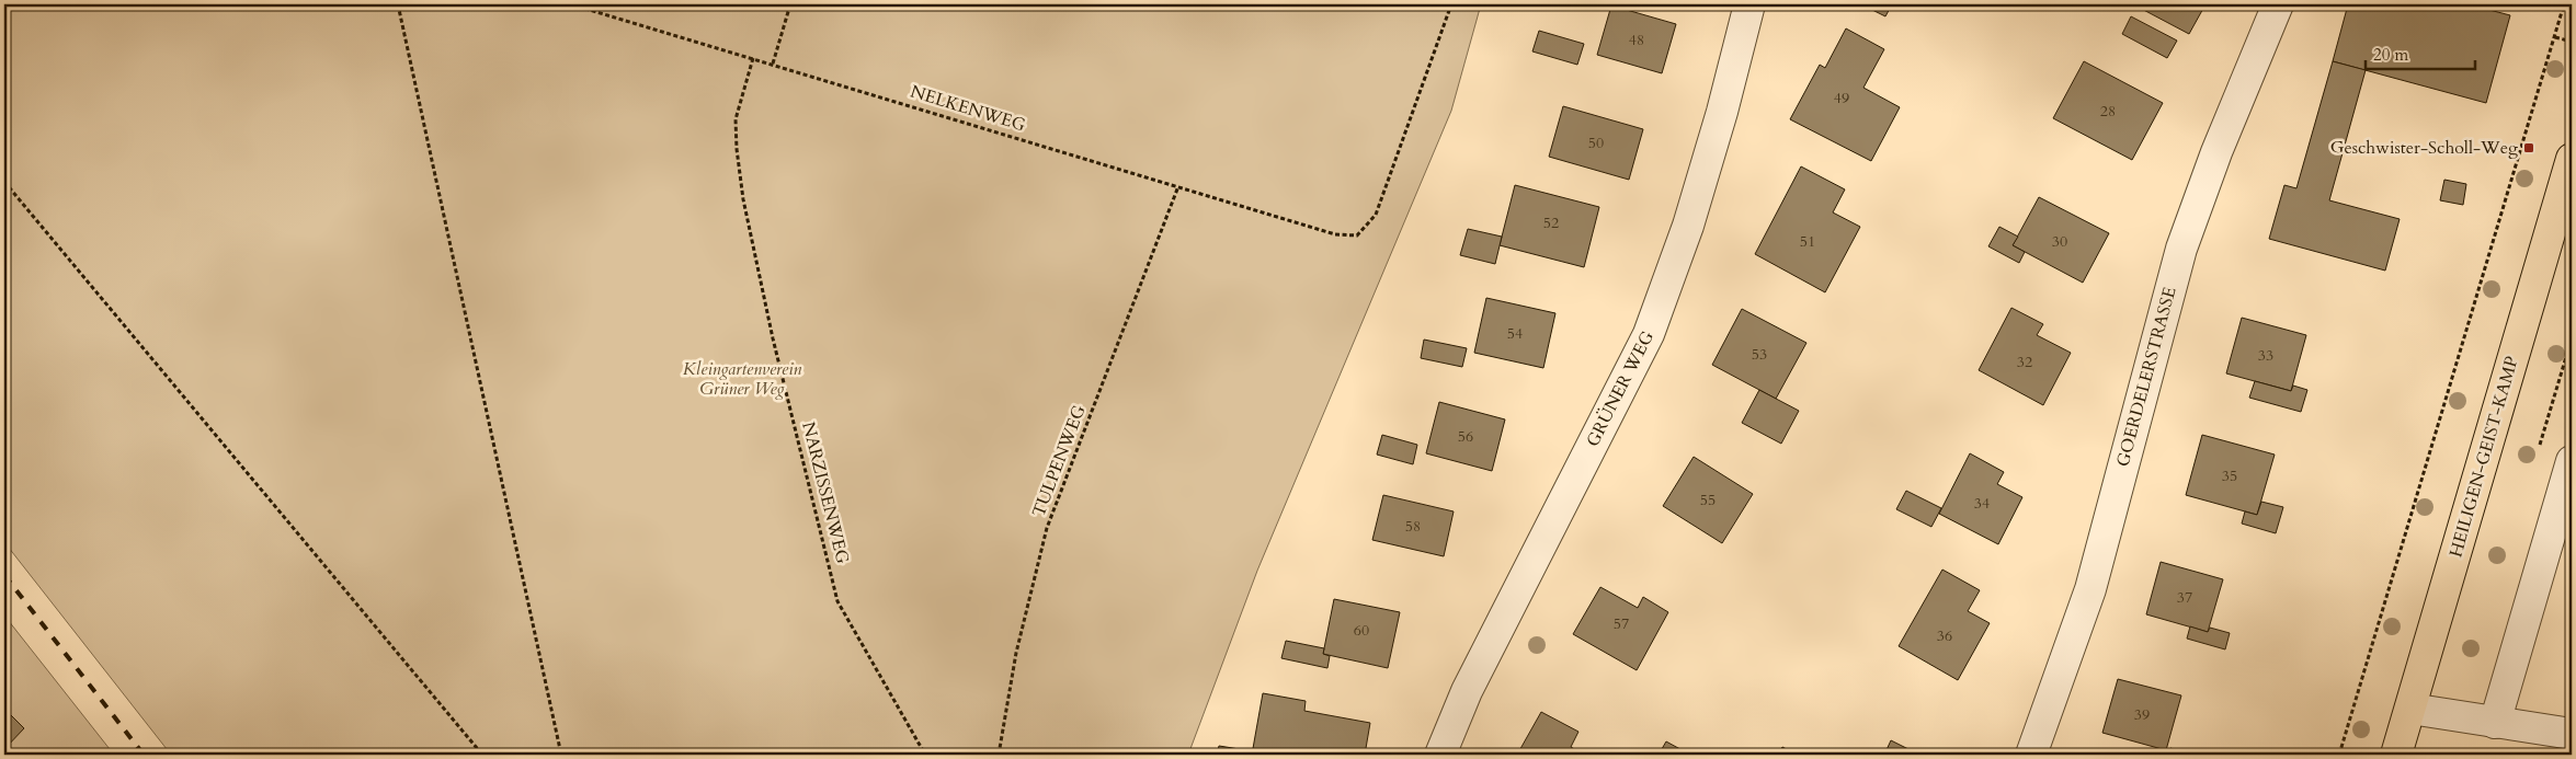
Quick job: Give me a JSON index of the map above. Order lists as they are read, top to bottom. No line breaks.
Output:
{"streets":{"main road":["HEILIGEN-GEIST-KAMP"],"street":["GOERDELERSTRASSE","GRÜNER WEG"],"path":["NELKENWEG","TULPENWEG","NARZISSENWEG"]},"crossings":[["NELKENWEG","TULPENWEG"],["NELKENWEG","NARZISSENWEG"]],"parks":["Kleingartenverein Grüner Weg"],"places":{"transit":["Geschwister-Scholl-Weg"]},"house_numbers":["48","49","28","50","52","51","30","54","53","33","32","56","35","55","34","58","37","57","60","36","39"],"scale_bar":"20 m"}
